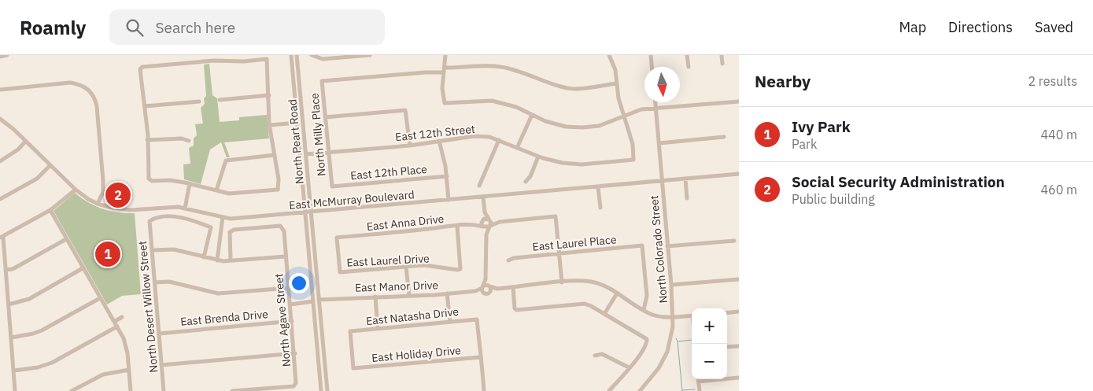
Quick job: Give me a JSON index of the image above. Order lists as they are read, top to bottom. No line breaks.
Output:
{"streets":{"street":["East 12th Street","North Milly Place","North Peart Road","East 12th Place","East McMurray Boulevard","East Anna Drive","East Laurel Place","North Colorado Street","East Laurel Drive","East Manor Drive","North Desert Willow Street","East Natasha Drive","East Brenda Drive","North Agave Street","East Holiday Drive"]},"crossings":[["East 12th Street","North Milly Place"],["East 12th Street","North Peart Road"],["North Milly Place","East 12th Place"],["North Peart Road","East McMurray Boulevard"],["North Peart Road","East Manor Drive"],["East McMurray Boulevard","North Colorado Street"],["East Anna Drive","East Laurel Drive"],["North Desert Willow Street","East Brenda Drive"],["East Natasha Drive","East Holiday Drive"],["East Brenda Drive","North Agave Street"]],"north":"bottom","page":{"header":"Roamly","search":"Search here","nav":["Map","Directions","Saved"],"heading":["Nearby","2 results"],"list":[{"mark":"1","name":"Ivy Park","note":"Park","value":"440 m"},{"mark":"2","name":"Social Security Administration","note":"Public building","value":"460 m"}],"pins":["2","1"],"map_buttons":["+","−"]}}
